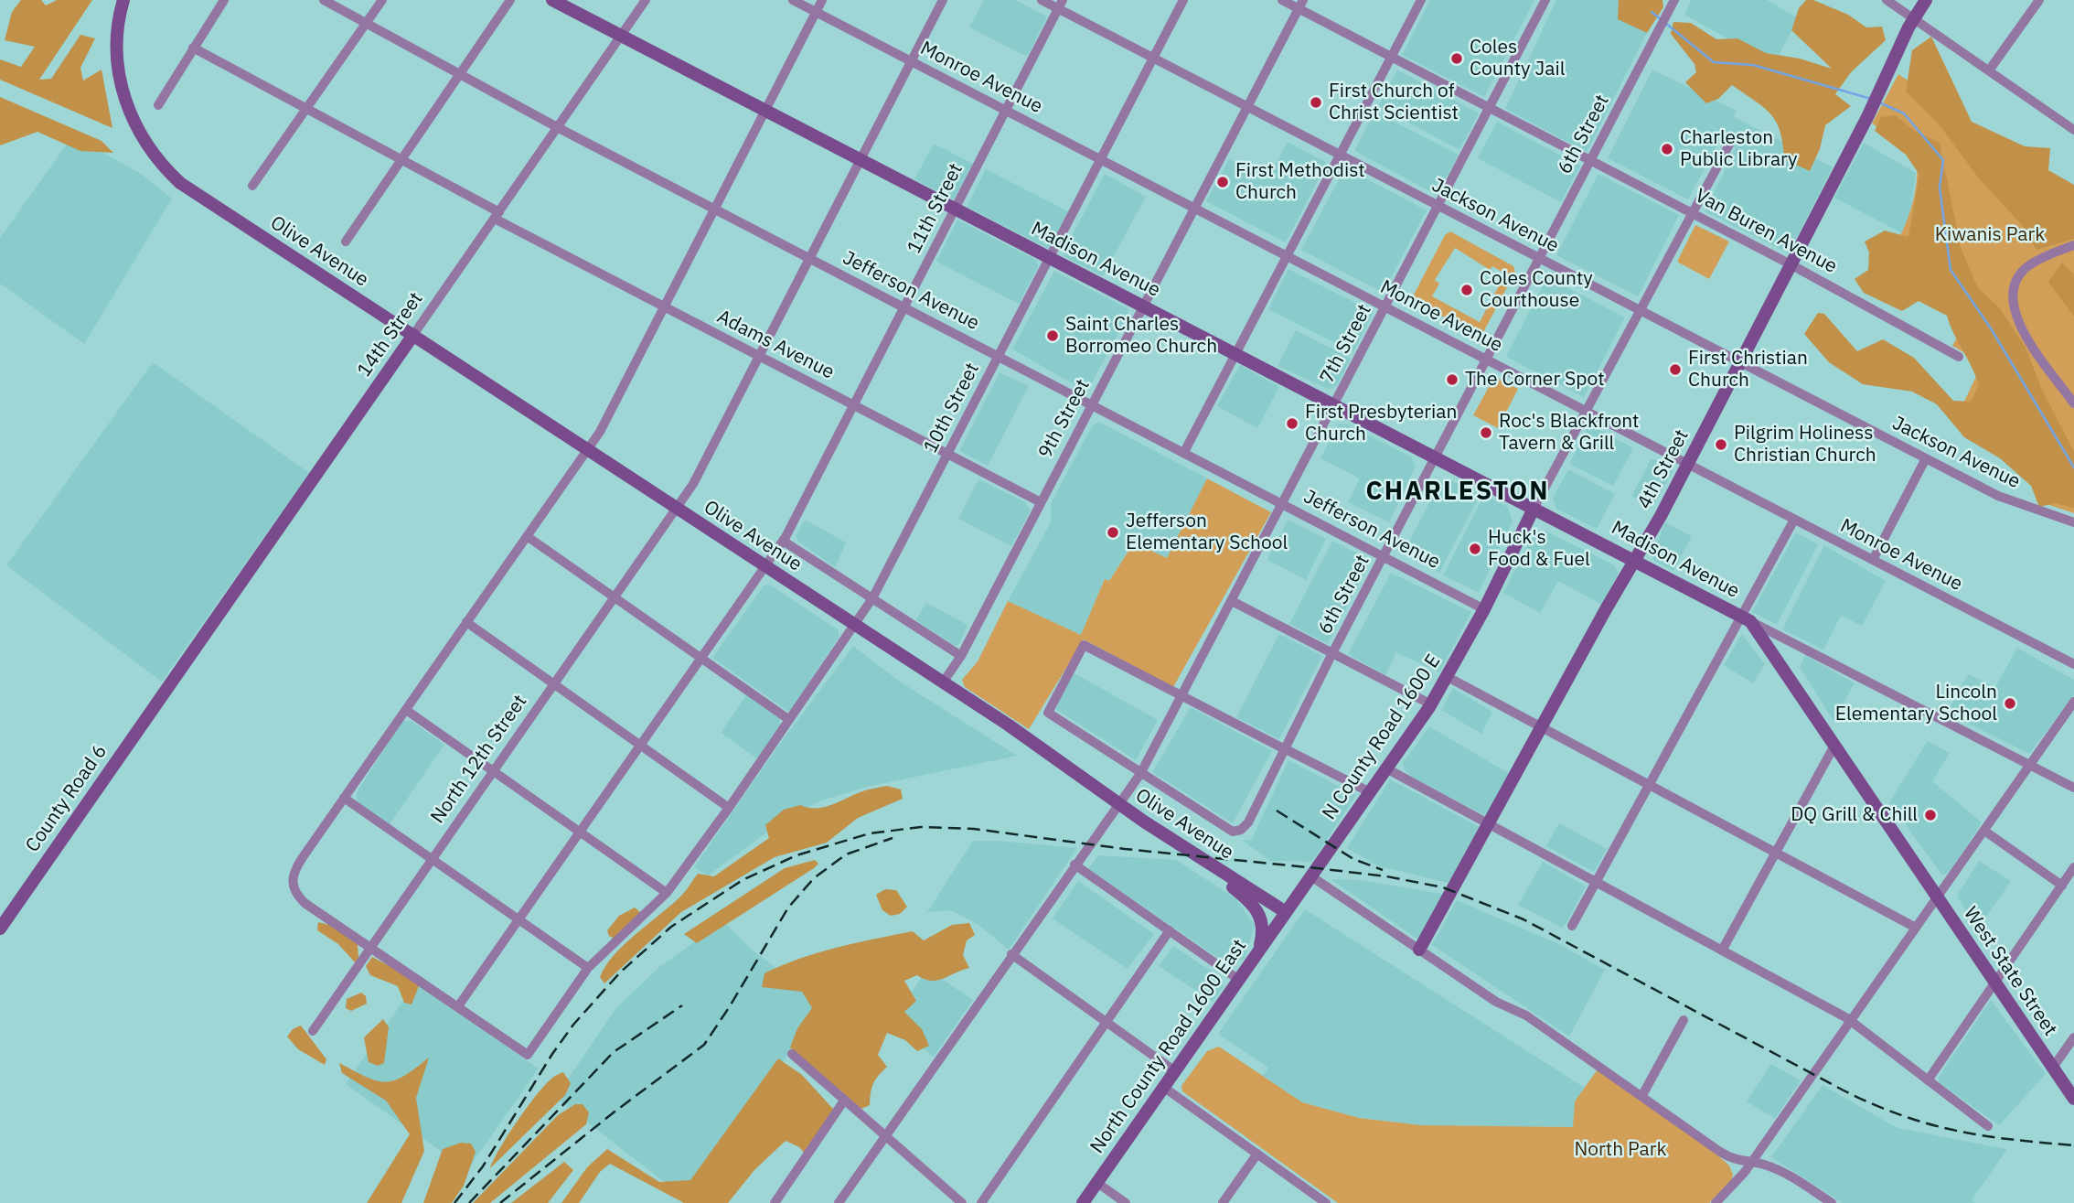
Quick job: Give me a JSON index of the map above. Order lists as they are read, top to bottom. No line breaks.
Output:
{"streets":{"street":["Monroe Avenue","6th Street","11th Street","Jackson Avenue","Van Buren Avenue","Olive Avenue","Madison Avenue","Jefferson Avenue","14th Street","7th Street","Adams Avenue","10th Street","9th Street","4th Street","N County Road 1600 E","North 12th Street","County Road 6","West State Street","North County Road 1600 East"]},"crossings":[["Monroe Avenue","6th Street"],["Monroe Avenue","11th Street"],["Monroe Avenue","7th Street"],["Monroe Avenue","10th Street"],["Monroe Avenue","9th Street"],["Monroe Avenue","4th Street"],["Monroe Avenue","North 12th Street"],["6th Street","Jackson Avenue"],["6th Street","Van Buren Avenue"],["6th Street","Madison Avenue"],["6th Street","Jefferson Avenue"],["6th Street","7th Street"],["11th Street","Jackson Avenue"],["11th Street","Olive Avenue"],["11th Street","Madison Avenue"],["11th Street","Jefferson Avenue"],["11th Street","Adams Avenue"],["11th Street","10th Street"],["Jackson Avenue","7th Street"],["Jackson Avenue","10th Street"],["Jackson Avenue","9th Street"],["Jackson Avenue","4th Street"],["Van Buren Avenue","7th Street"],["Van Buren Avenue","9th Street"],["Van Buren Avenue","4th Street"],["Olive Avenue","14th Street"],["Olive Avenue","7th Street"],["Olive Avenue","10th Street"],["Olive Avenue","9th Street"],["Olive Avenue","N County Road 1600 E"],["Olive Avenue","North 12th Street"],["Olive Avenue","North County Road 1600 East"],["Madison Avenue","14th Street"],["Madison Avenue","7th Street"],["Madison Avenue","10th Street"],["Madison Avenue","9th Street"],["Madison Avenue","4th Street"],["Madison Avenue","N County Road 1600 E"],["Madison Avenue","North 12th Street"],["Madison Avenue","West State Street"],["Jefferson Avenue","14th Street"],["Jefferson Avenue","7th Street"],["Jefferson Avenue","10th Street"],["Jefferson Avenue","9th Street"],["Jefferson Avenue","N County Road 1600 E"],["Jefferson Avenue","North 12th Street"],["14th Street","Adams Avenue"],["14th Street","County Road 6"],["Adams Avenue","10th Street"],["Adams Avenue","9th Street"],["Adams Avenue","North 12th Street"],["N County Road 1600 E","North County Road 1600 East"]],"districts":["CHARLESTON"],"parks":["Kiwanis Park","North Park"],"places":["Coles County Jail","First Church of Christ Scientist","Charleston Public Library","First Methodist Church","Coles County Courthouse","Saint Charles Borromeo Church","First Christian Church","The Corner Spot","First Presbyterian Church","Roc's Blackfront Tavern & Grill","Pilgrim Holiness Christian Church","Jefferson Elementary School","Huck's Food & Fuel","Lincoln Elementary School","DQ Grill & Chill"]}
